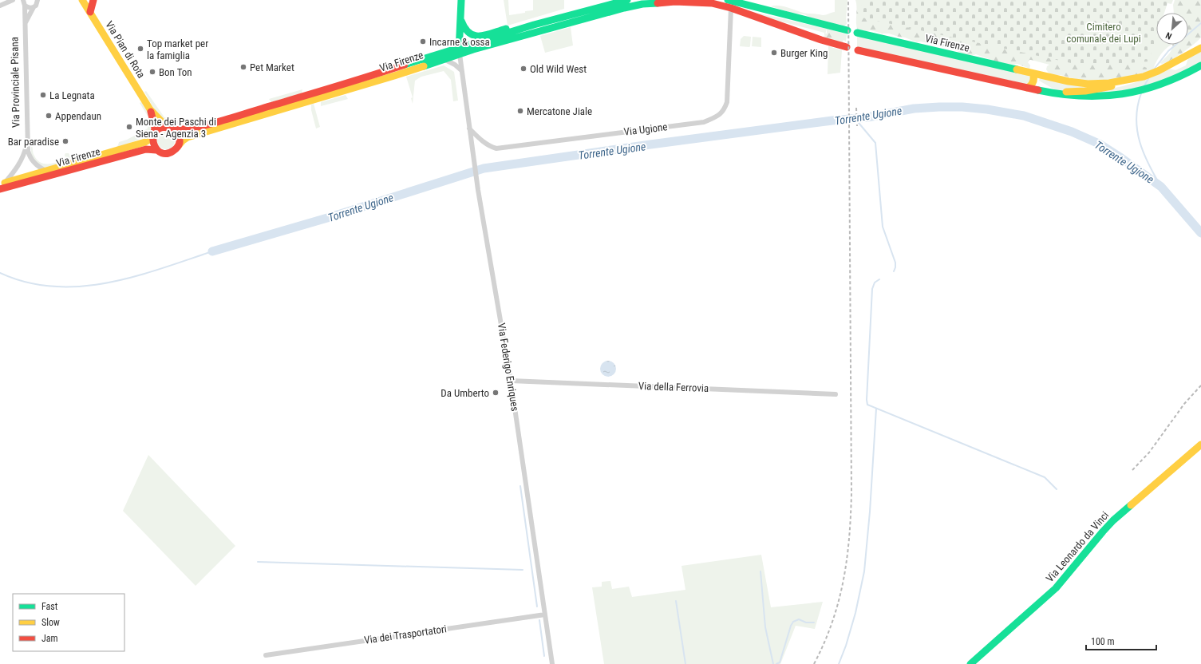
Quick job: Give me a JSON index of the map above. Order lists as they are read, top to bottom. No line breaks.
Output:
{"streets":{"main road":["Via Firenze","Via Pian di Rota","Via Leonardo da Vinci"],"street":["Via Provinciale Pisana","Via Ugione","Via Federigo Enriques","Via della Ferrovia","Via dei Trasportatori"]},"crossings":[["Via Firenze","Via Pian di Rota"],["Via Firenze","Via Provinciale Pisana"],["Via Firenze","Via Ugione"],["Via Firenze","Via Federigo Enriques"],["Via Ugione","Via Federigo Enriques"],["Via Federigo Enriques","Via della Ferrovia"],["Via Federigo Enriques","Via dei Trasportatori"]],"water":["Torrente Ugione"],"parks":["Cimitero comunale dei Lupi"],"places":["Incarne & ossa","Top market per la famiglia","Burger King","Pet Market","Old Wild West","Bon Ton","La Legnata","Mercatone Jiale","Appendaun","Monte dei Paschi di Siena - Agenzia 3","Bar paradise","Da Umberto"],"legend":["Fast","Slow","Jam"],"scale_bar":"100 m","north":"bottom left"}
